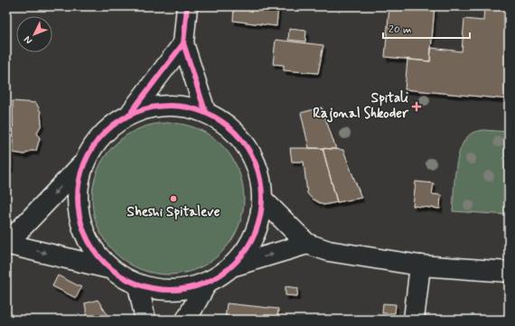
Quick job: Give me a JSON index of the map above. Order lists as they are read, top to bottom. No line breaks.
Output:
{"places":{"health":["Spitali Rajonal Shkoder"],"other":["Sheshi Spitaleve"]},"scale_bar":"20 m","north":"bottom left"}
